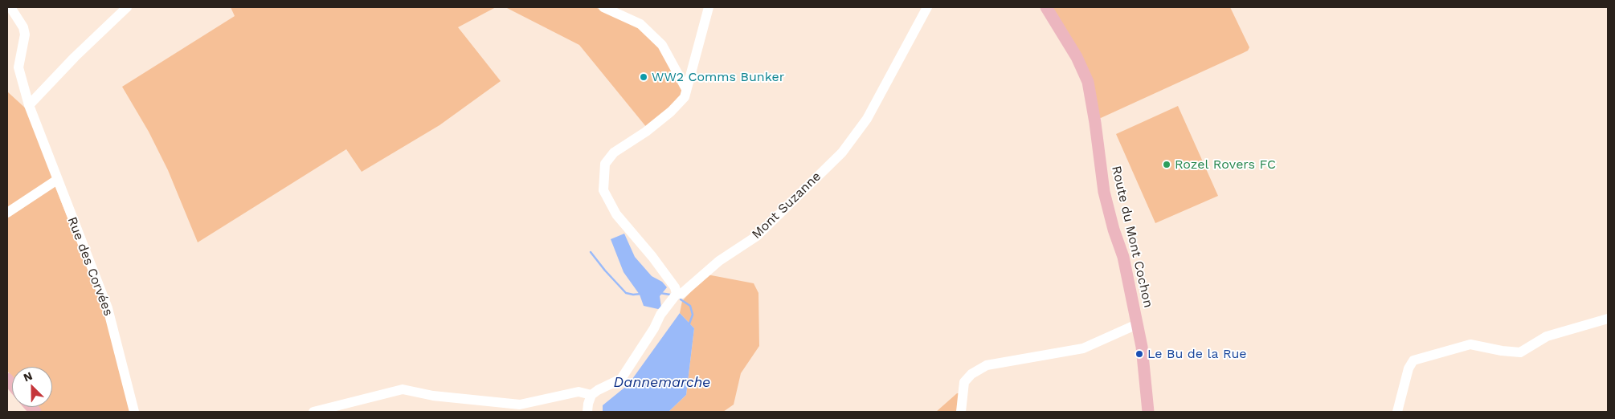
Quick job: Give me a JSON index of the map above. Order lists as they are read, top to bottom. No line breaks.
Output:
{"streets":{"main road":["Route du Mont Cochon"],"street":["Mont Suzanne","Rue des Corvées"]},"water":["Dannemarche"],"places":["WW2 Comms Bunker","Rozel Rovers FC","Le Bu de la Rue"],"north":"top left"}
